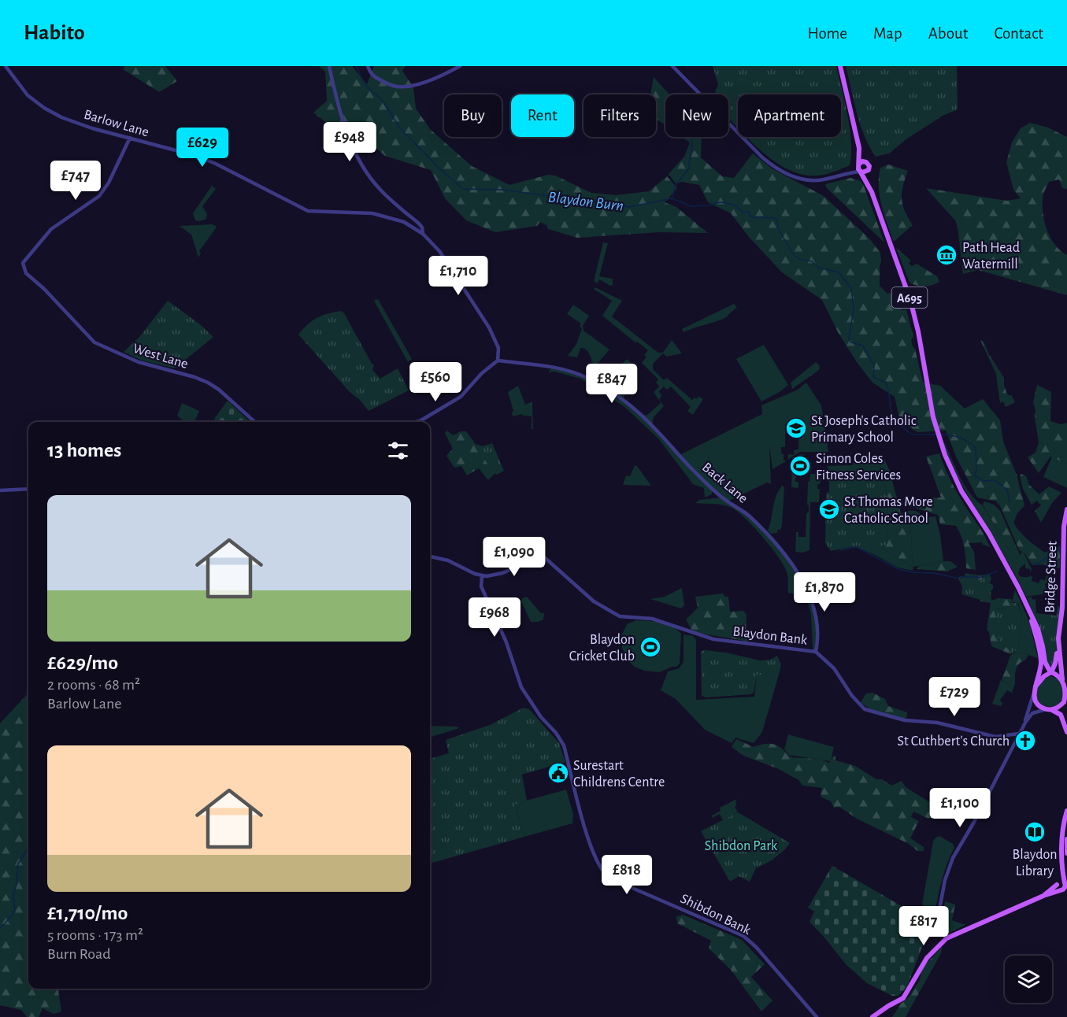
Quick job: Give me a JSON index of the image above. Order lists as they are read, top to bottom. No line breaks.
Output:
{"streets":{"main road":["A695","Bridge Street"],"street":["Barlow Lane","West Lane","Back Lane","Blaydon Bank","Shibdon Bank"]},"crossings":[["Barlow Lane","West Lane"],["A695","Bridge Street"],["Back Lane","Blaydon Bank"],["Blaydon Bank","Shibdon Bank"]],"water":["Blaydon Burn"],"parks":["Shibdon Park"],"places":{"museum":["Path Head Watermill"],"school or university":["St Joseph's Catholic Primary School","St Thomas More Catholic School"],"sports":["Simon Coles Fitness Services","Blaydon Cricket Club"],"church":["St Cuthbert's Church"],"public building":["Surestart Childrens Centre"],"library":["Blaydon Library"]},"page":{"header":"Habito","nav":["Home","Map","About","Contact"],"chip":["Buy","Rent","Filters","New","Apartment"],"price":["£948","£629","£747","£1,710","£560","£847","£1,090","£1,870","£968","£729","£1,100","£818","£817"],"heading":"13 homes","list":[{"name":"£629/mo","note":"2 rooms · 68 m² · Barlow Lane"},{"name":"£1,710/mo","note":"5 rooms · 173 m² · Burn Road"}]}}
